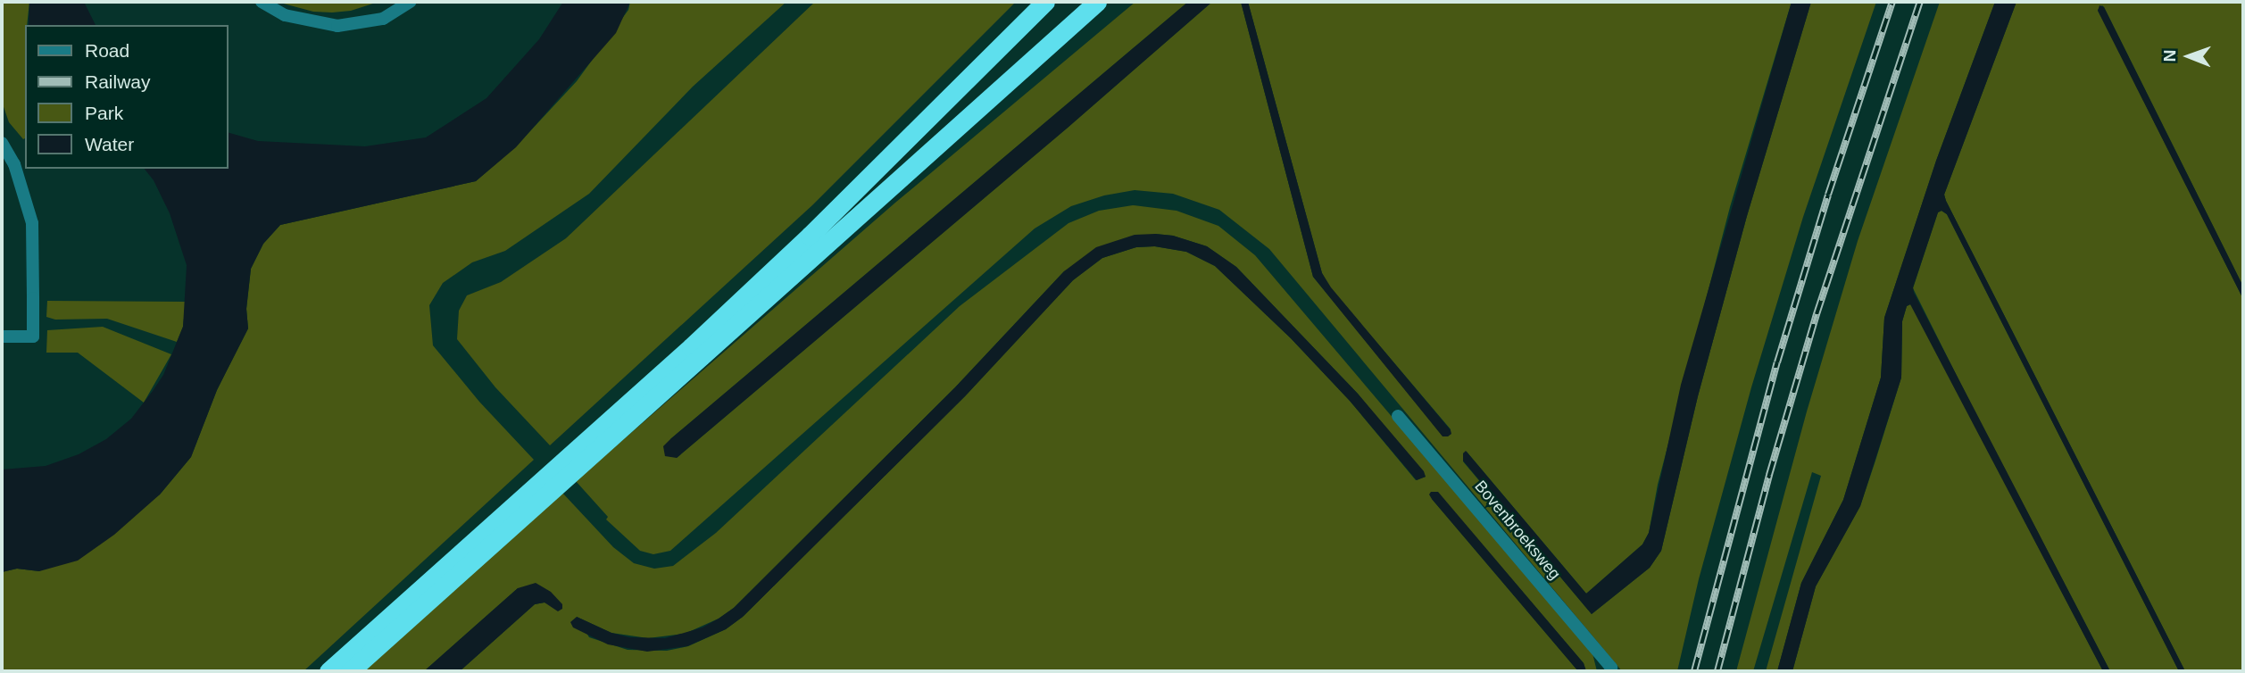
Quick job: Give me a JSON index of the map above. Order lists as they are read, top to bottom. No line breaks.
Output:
{"streets":{"street":["Bovenbroeksweg"]},"legend":["Road","Railway","Park","Water"],"north":"left"}
